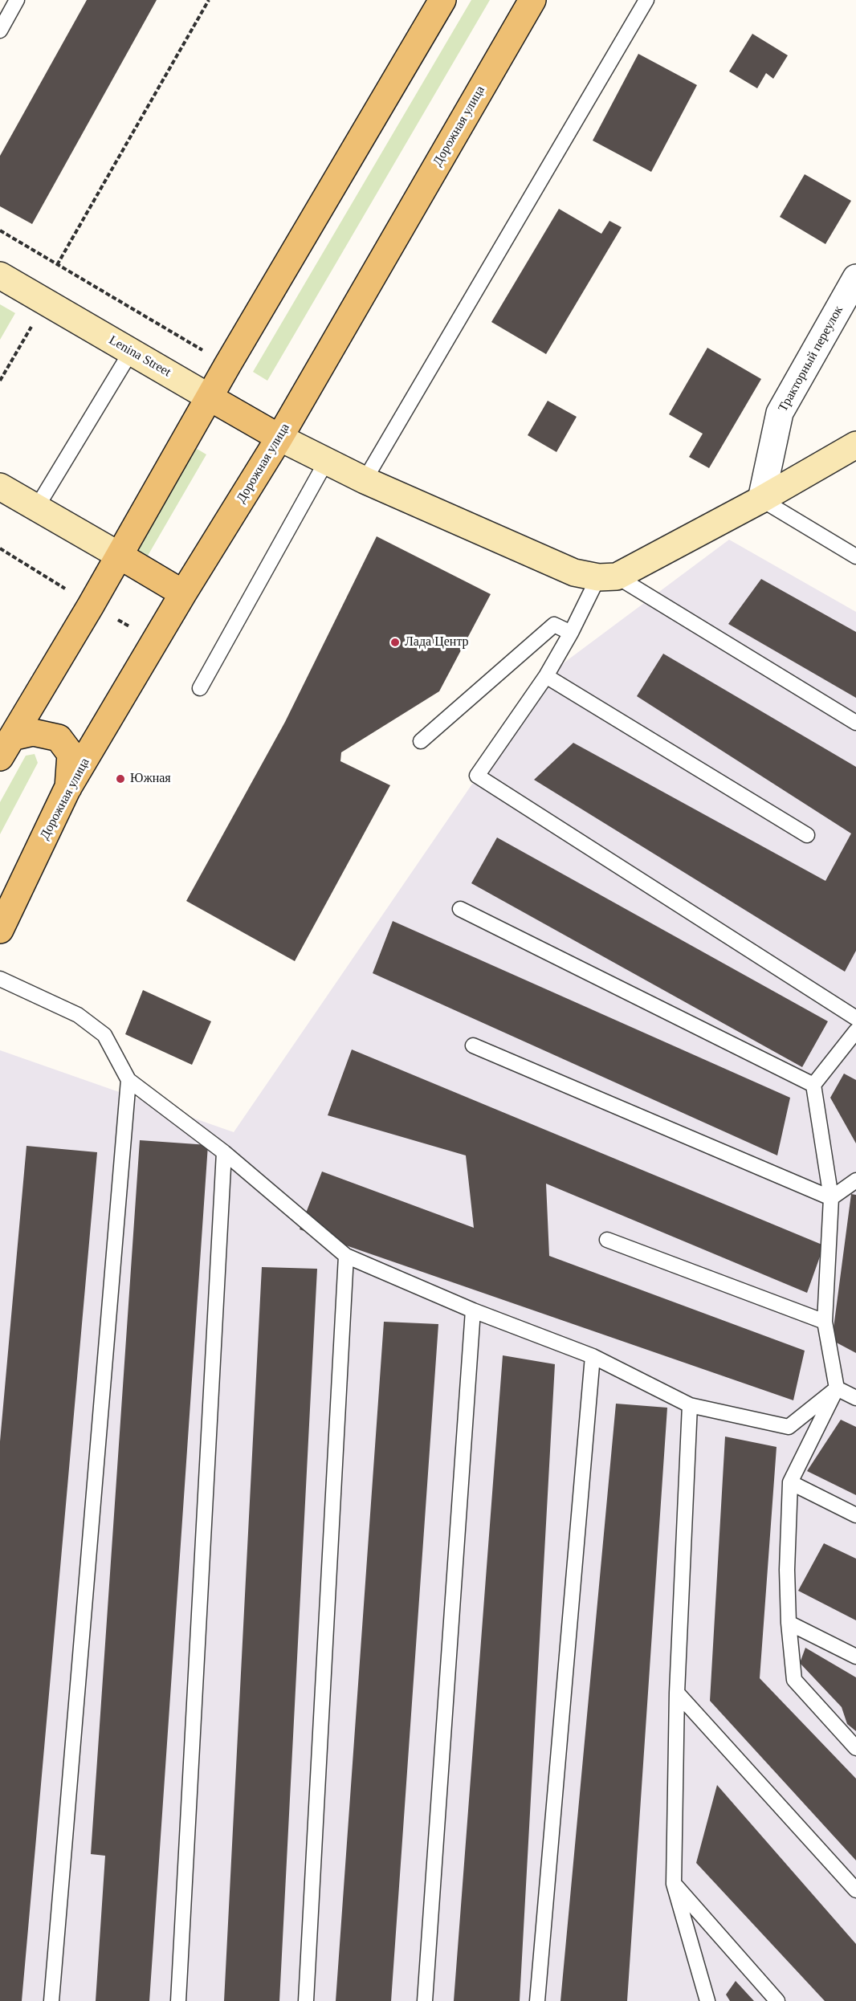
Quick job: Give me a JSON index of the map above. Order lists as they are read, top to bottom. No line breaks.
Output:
{"streets":{"main road":["Дорожная улица","Lenina Street"],"street":["Тракторный переулок"]},"crossings":[["Дорожная улица","Lenina Street"]],"places":["Лада Центр","Южная"]}
